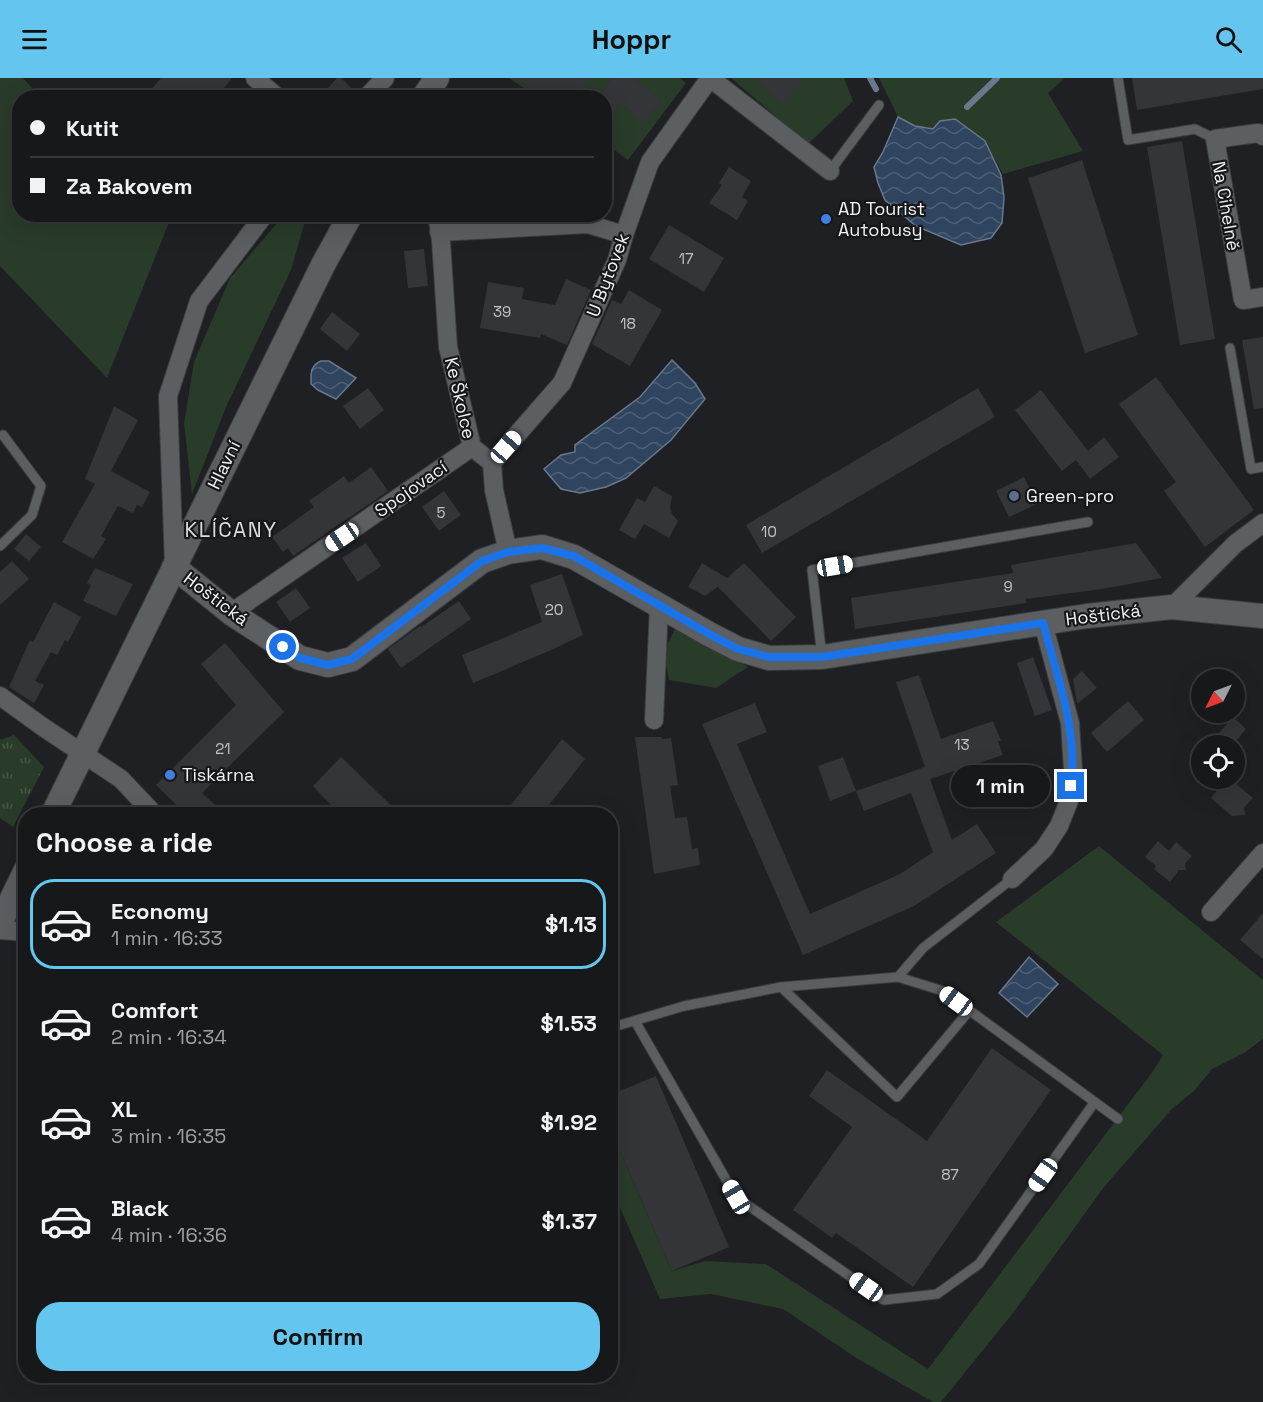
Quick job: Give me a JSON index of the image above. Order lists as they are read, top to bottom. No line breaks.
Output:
{"streets":{"street":["Na Cihelně","U Bytovek","Ke Školce","Hlavní","Spojovací","Hoštická"]},"crossings":[["U Bytovek","Ke Školce"],["Ke Školce","Spojovací"],["Hlavní","Hoštická"],["Spojovací","Hoštická"]],"districts":["KLÍČANY"],"places":["AD Tourist Autobusy","Green-pro","Tiskárna"],"house_numbers":["17","39","18","5","10","9","20","13","21","87"],"north":"bottom left","page":{"header":"Hoppr","banner":["Kutit","Za Bakovem"],"bubble":"1 min","heading":"Choose a ride","list":[{"name":"Economy","note":"1 min · 16:33","value":"$1.13"},{"name":"Comfort","note":"2 min · 16:34","value":"$1.53"},{"name":"XL","note":"3 min · 16:35","value":"$1.92"},{"name":"Black","note":"4 min · 16:36","value":"$1.37"}],"buttons":"Confirm"}}
